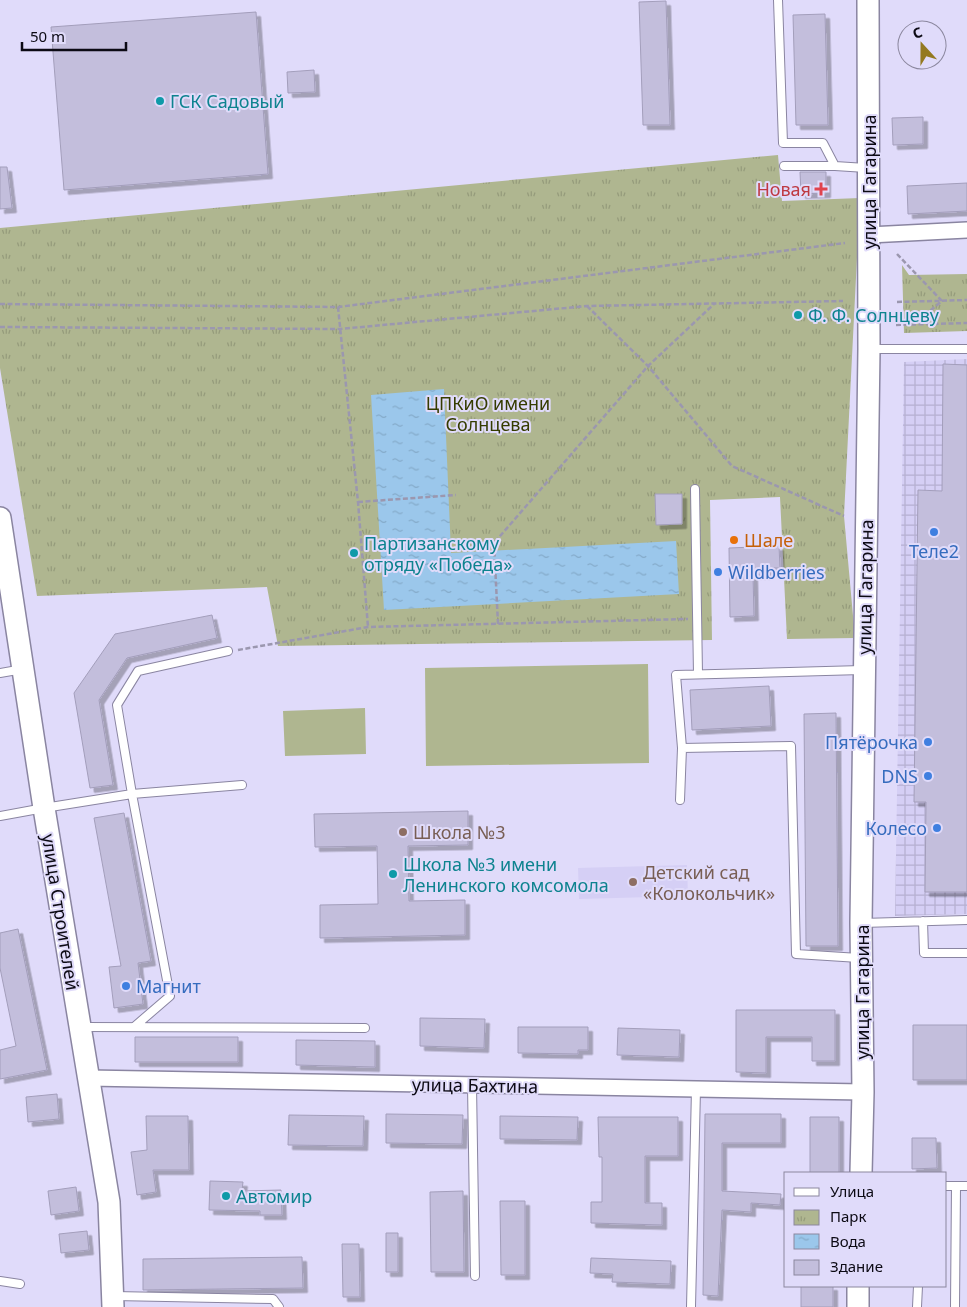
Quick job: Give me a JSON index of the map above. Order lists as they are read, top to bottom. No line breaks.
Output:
{"streets":{"main road":["улица Гагарина","улица Строителей"],"street":["улица Бахтина"]},"crossings":[["улица Гагарина","улица Бахтина"],["улица Строителей","улица Бахтина"]],"parks":["ЦПКиО имени Солнцева"],"places":{"other":["ГСК Садовый","Ф. Ф. Солнцеву","Теле2","Шале","Партизанскому отряду «Победа»","Wildberries","Пятёрочка","DNS","Колесо","Школа №3","Школа №3 имени Ленинского комсомола","Детский сад «Колокольчик»","Магнит","Автомир"],"health":["Новая"]},"legend":["Улица","Парк","Вода","Здание"],"scale_bar":"50 m","north":"top"}
